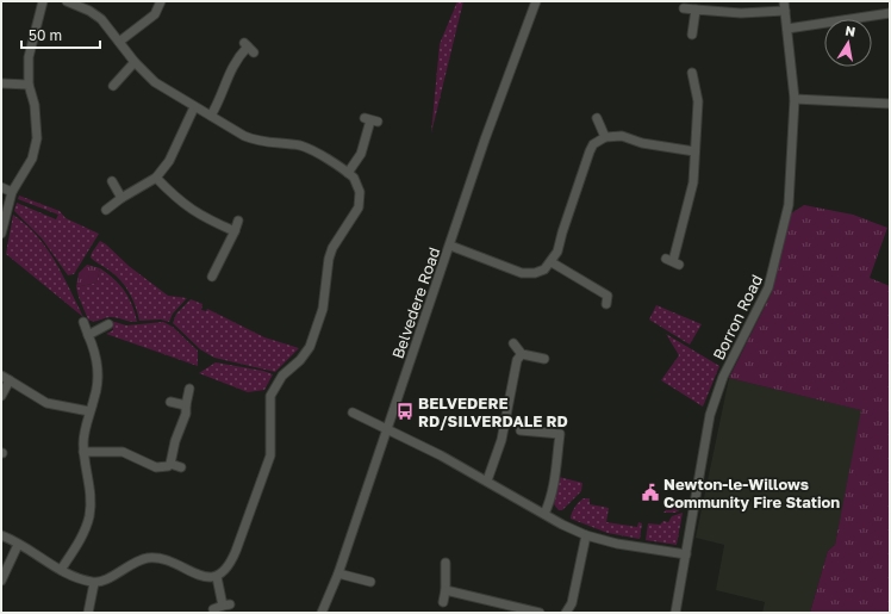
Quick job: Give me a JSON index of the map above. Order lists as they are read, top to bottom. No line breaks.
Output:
{"streets":{"street":["Belvedere Road","Borron Road"]},"places":{"bus stop":["BELVEDERE RD/SILVERDALE RD"],"public building":["Newton-le-Willows Community Fire Station"]},"scale_bar":"50 m","north":"top"}
